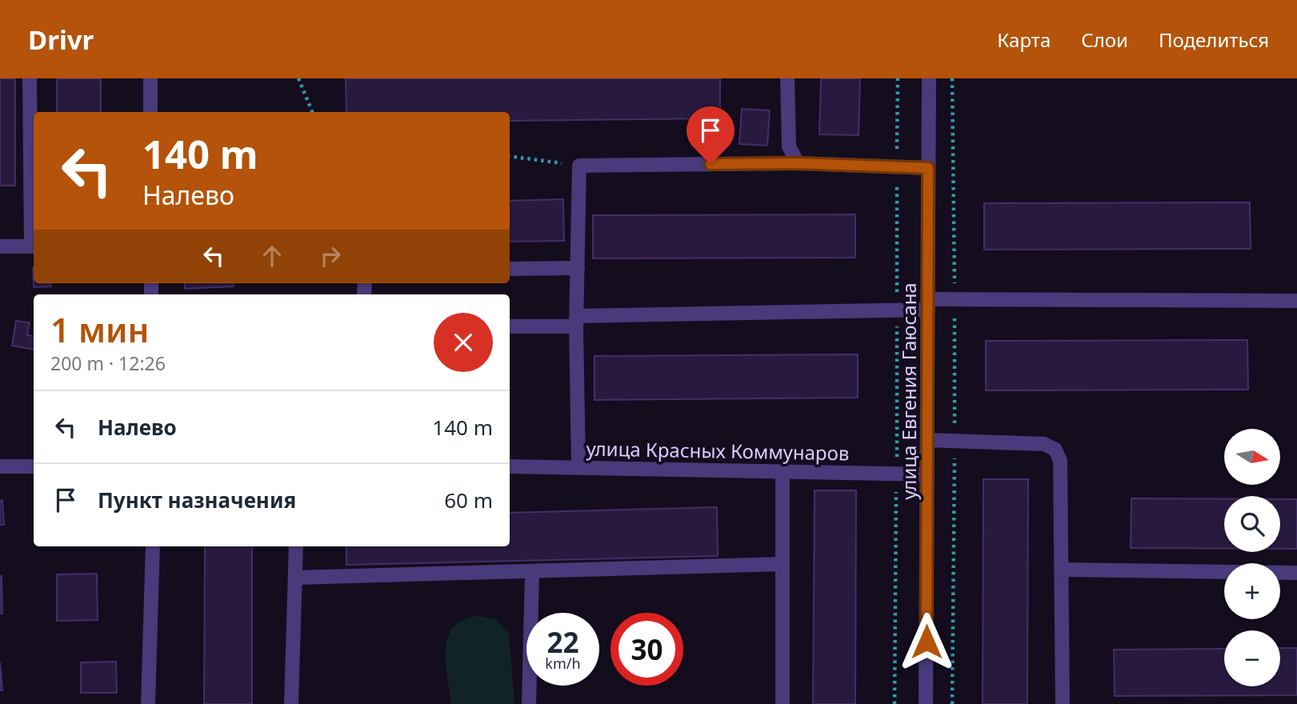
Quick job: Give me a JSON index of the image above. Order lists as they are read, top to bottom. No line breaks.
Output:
{"streets":{"street":["улица Евгения Гаюсана","улица Красных Коммунаров"]},"crossings":[["улица Евгения Гаюсана","улица Красных Коммунаров"]],"north":"right","page":{"header":"Drivr","nav":["Карта","Слои","Поделиться"],"turn":["140 m","Налево"],"heading":["1 мин","200 m · 12:26"],"list":[{"name":"Налево","value":"140 m"},{"name":"Пункт назначения","value":"60 m"}],"map_buttons":["+","−"],"speed":"22 km/h","limit":"30"}}
